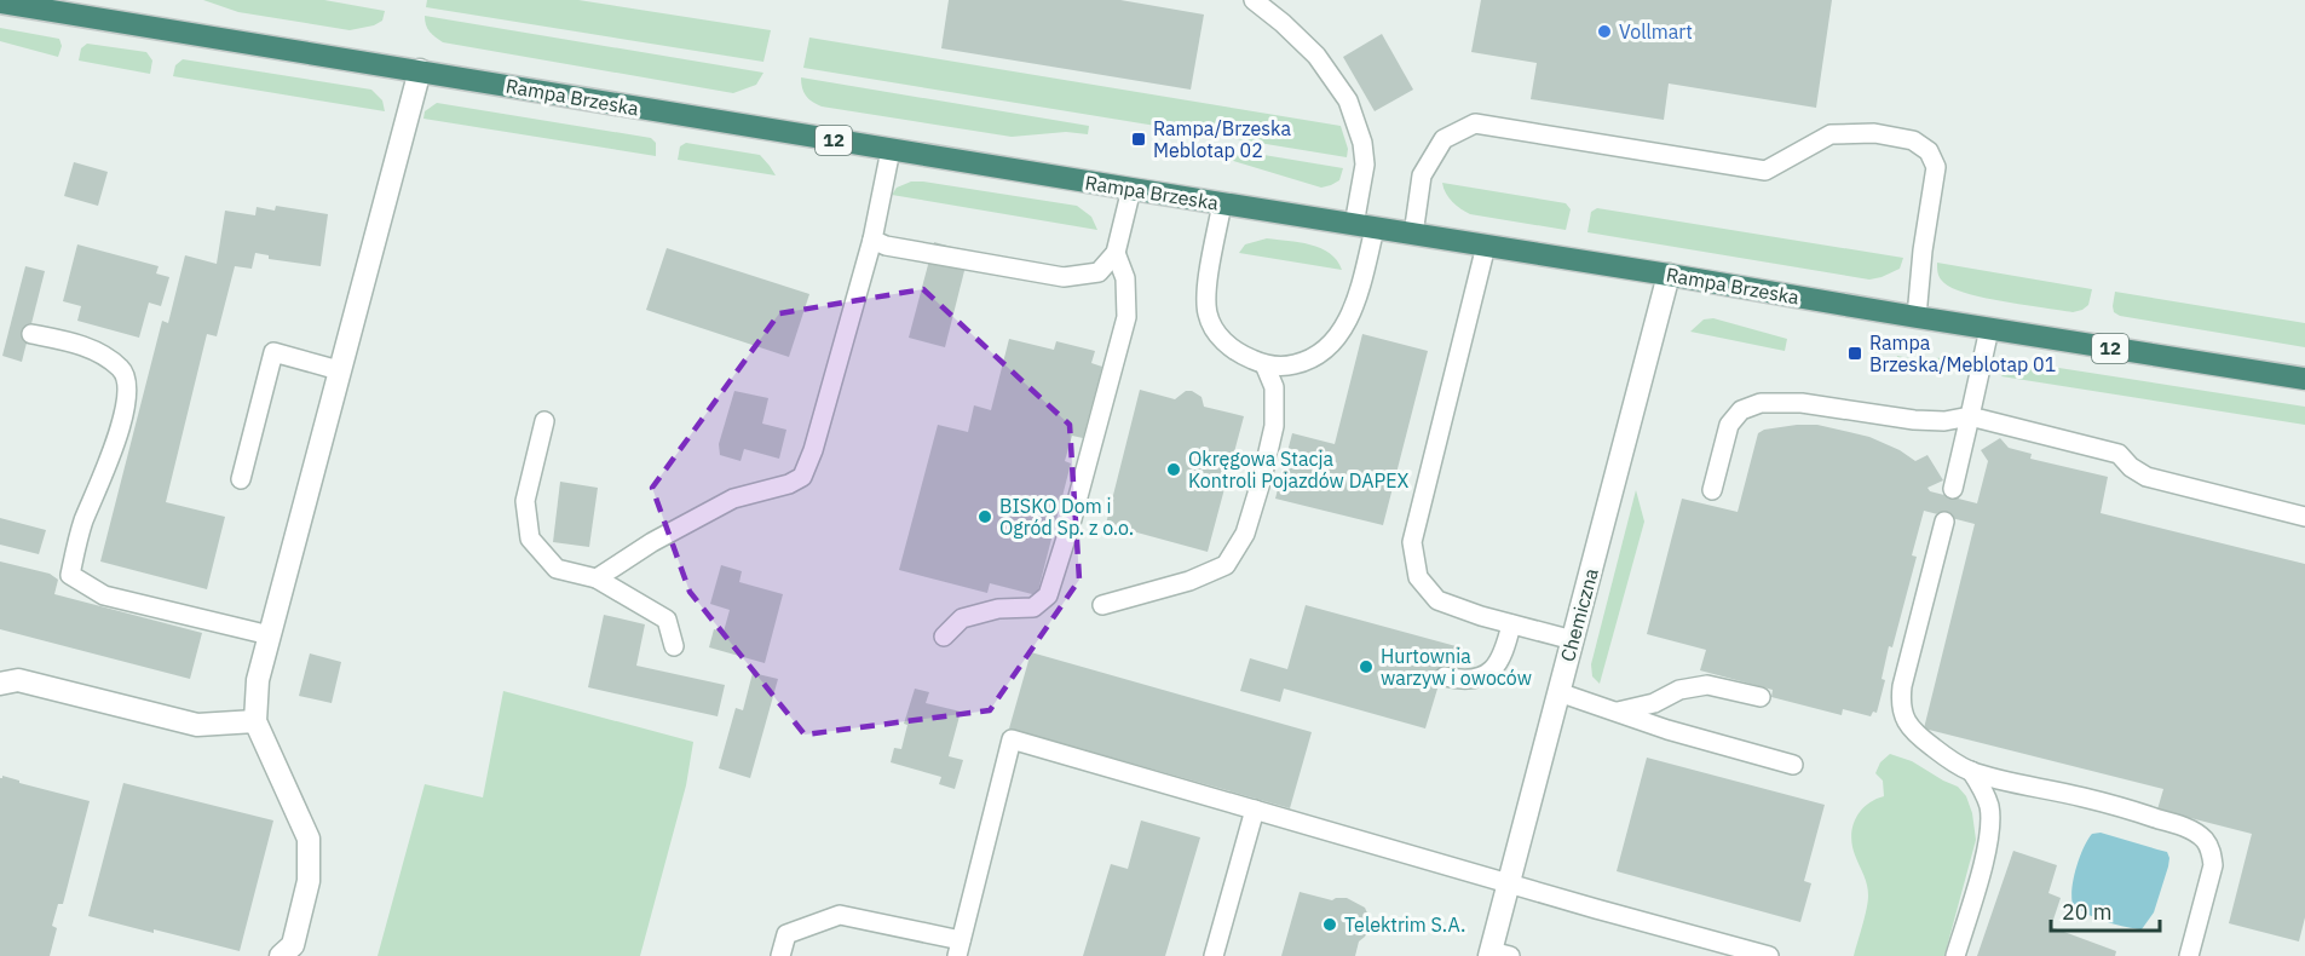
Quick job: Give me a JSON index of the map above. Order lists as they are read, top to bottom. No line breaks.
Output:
{"streets":{"highway":["Rampa Brzeska","12"],"street":["Chemiczna"]},"crossings":[["Rampa Brzeska","Chemiczna"]],"places":{"other":["Vollmart","Okręgowa Stacja Kontroli Pojazdów DAPEX","BISKO Dom i Ogród Sp. z o.o.","Hurtownia warzyw i owoców","Telektrim S.A."],"transit":["Rampa/Brzeska Meblotap 02","Rampa Brzeska/Meblotap 01"]},"scale_bar":"20 m"}
